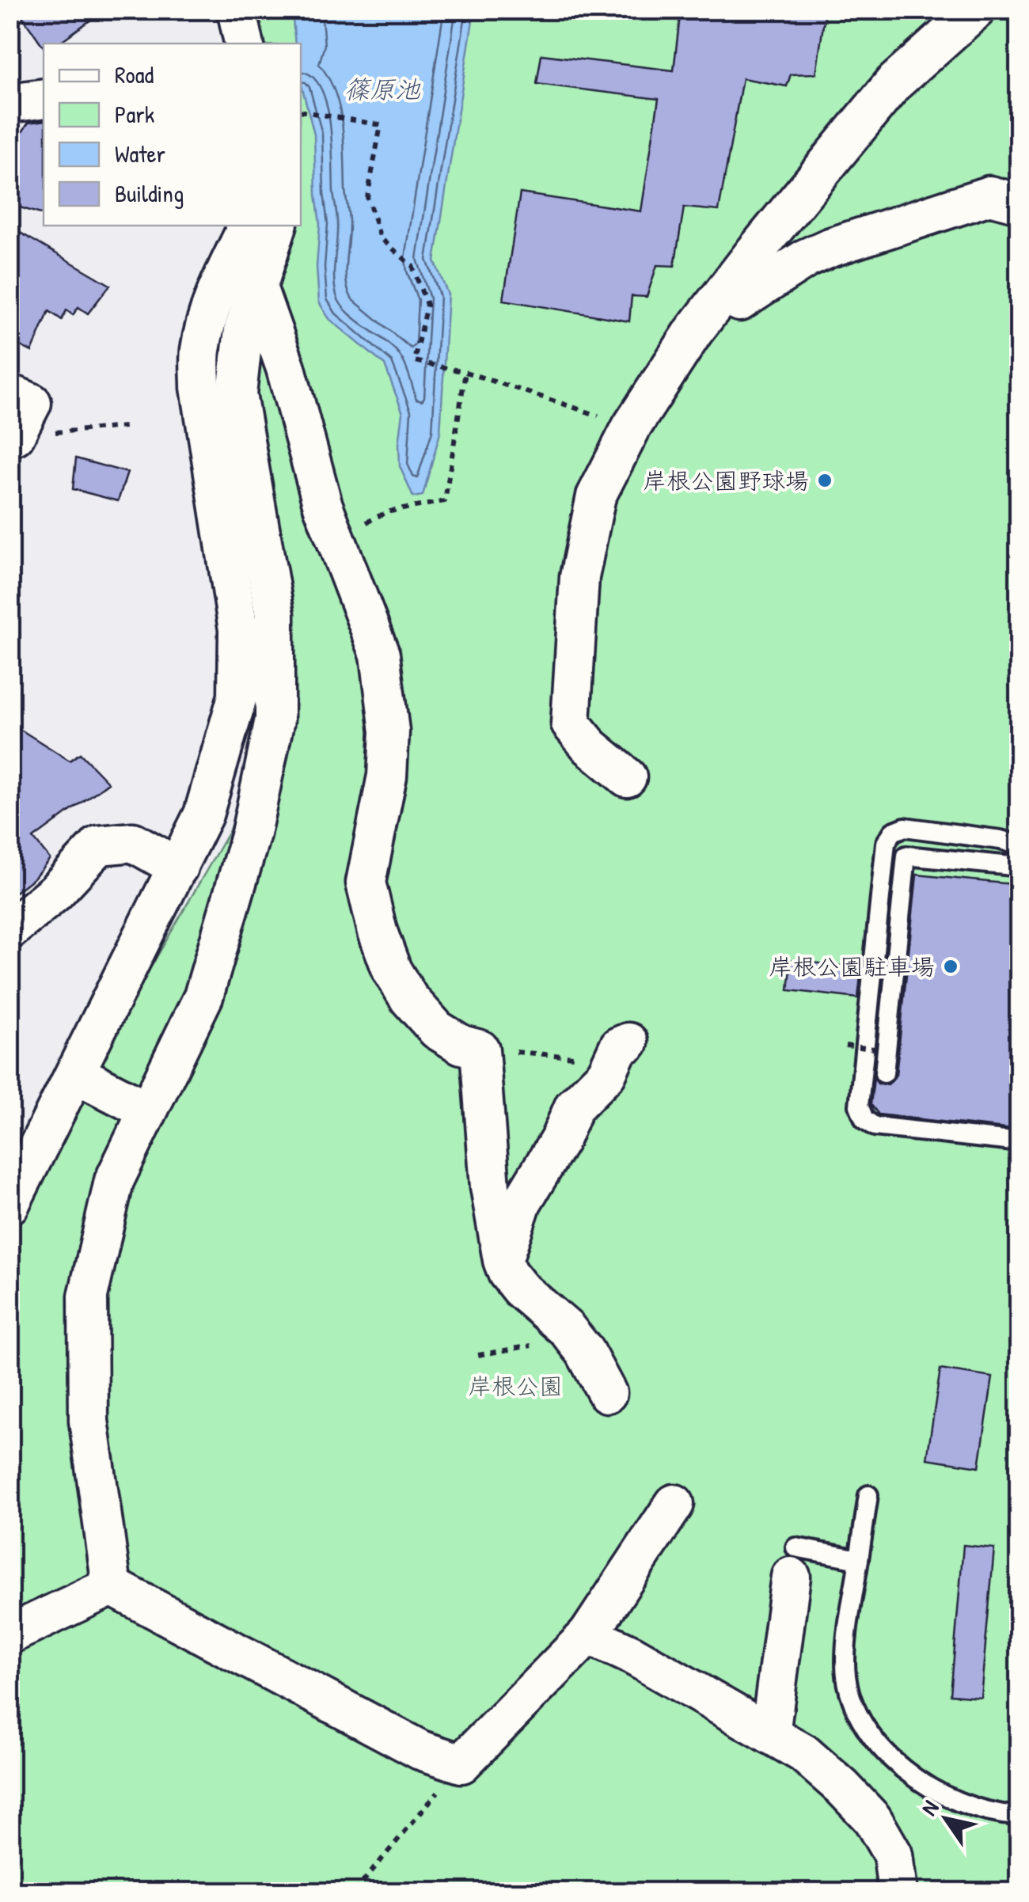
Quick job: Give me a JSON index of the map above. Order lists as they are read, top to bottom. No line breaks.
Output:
{"water":["篠原池"],"parks":["岸根公園"],"places":["岸根公園野球場","岸根公園駐車場"],"legend":["Road","Park","Water","Building"],"north":"top left"}
